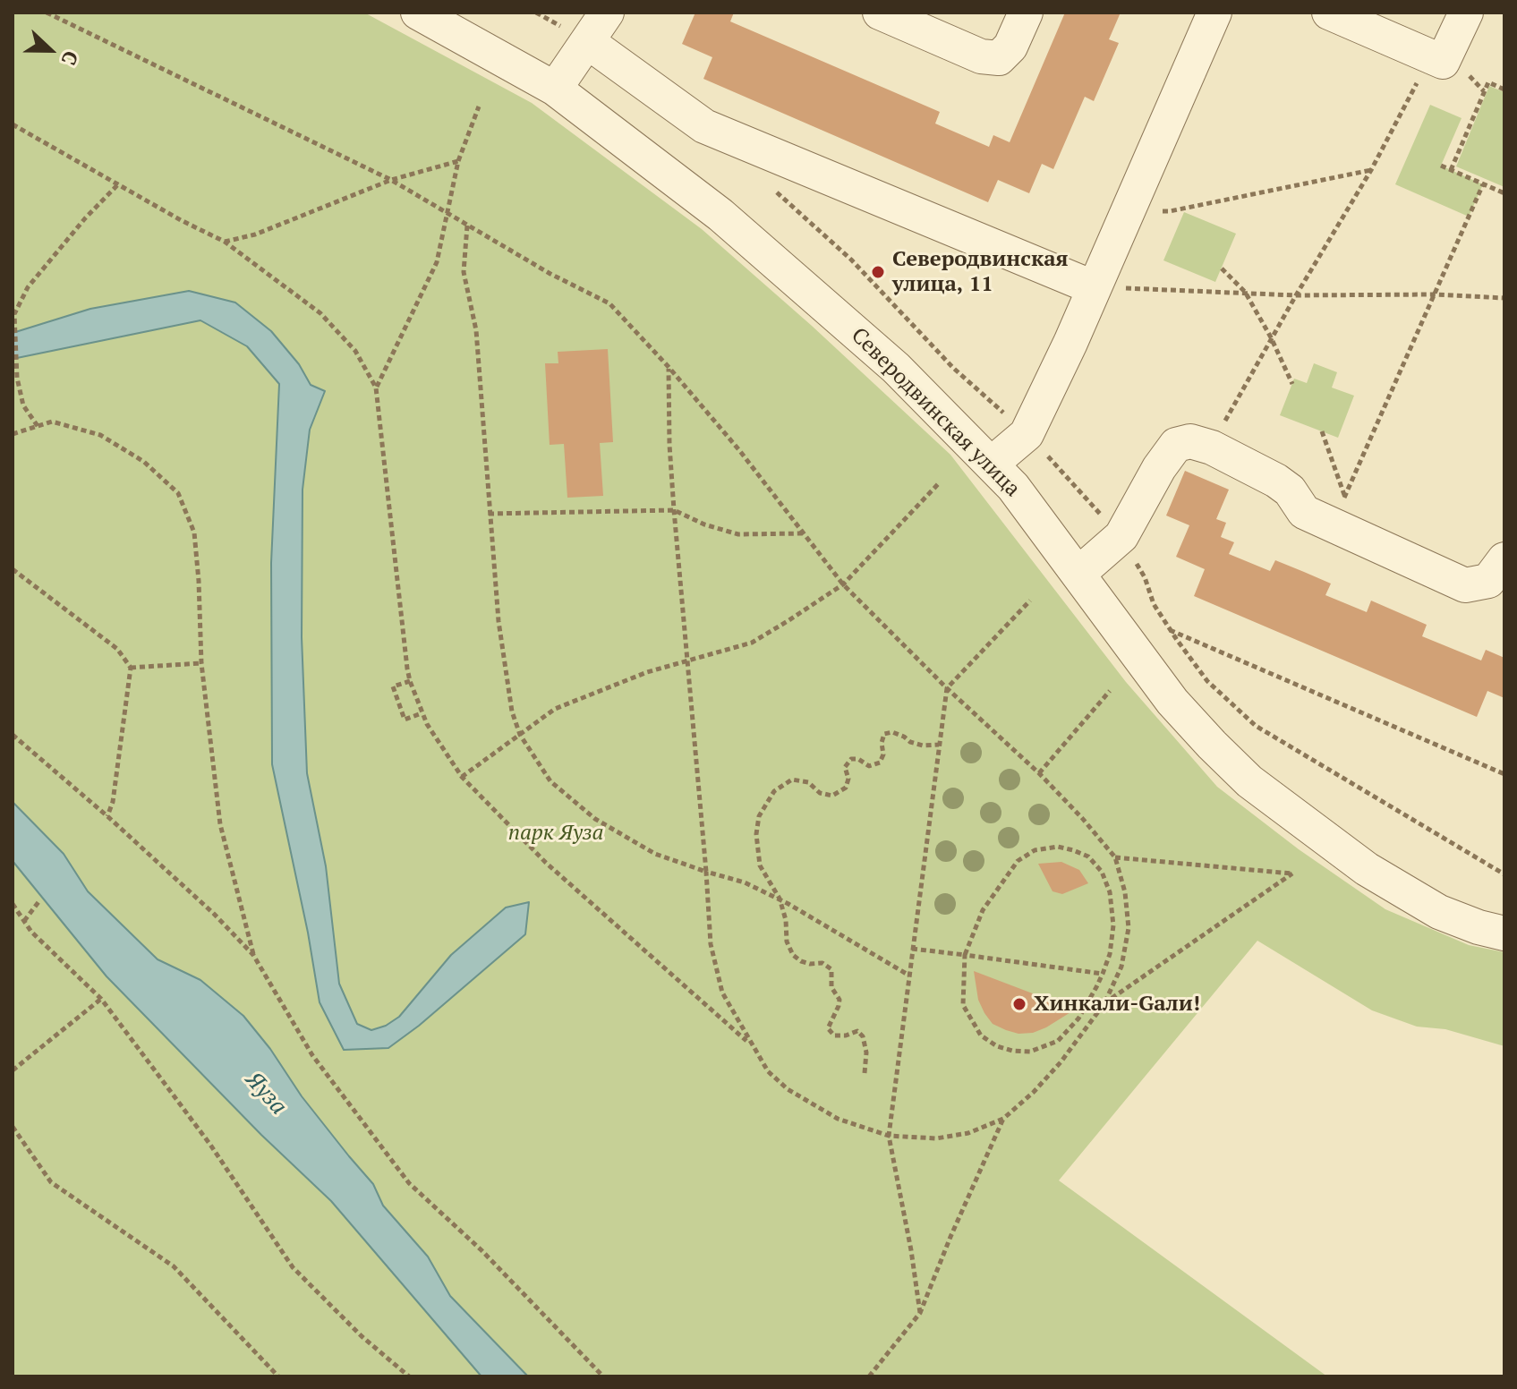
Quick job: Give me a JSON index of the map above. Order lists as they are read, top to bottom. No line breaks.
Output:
{"streets":{"street":["Северодвинская улица"]},"water":["Яуза"],"parks":["парк Яуза"],"places":["Северодвинская улица, 11","Хинкали-Gали!"],"north":"right"}
